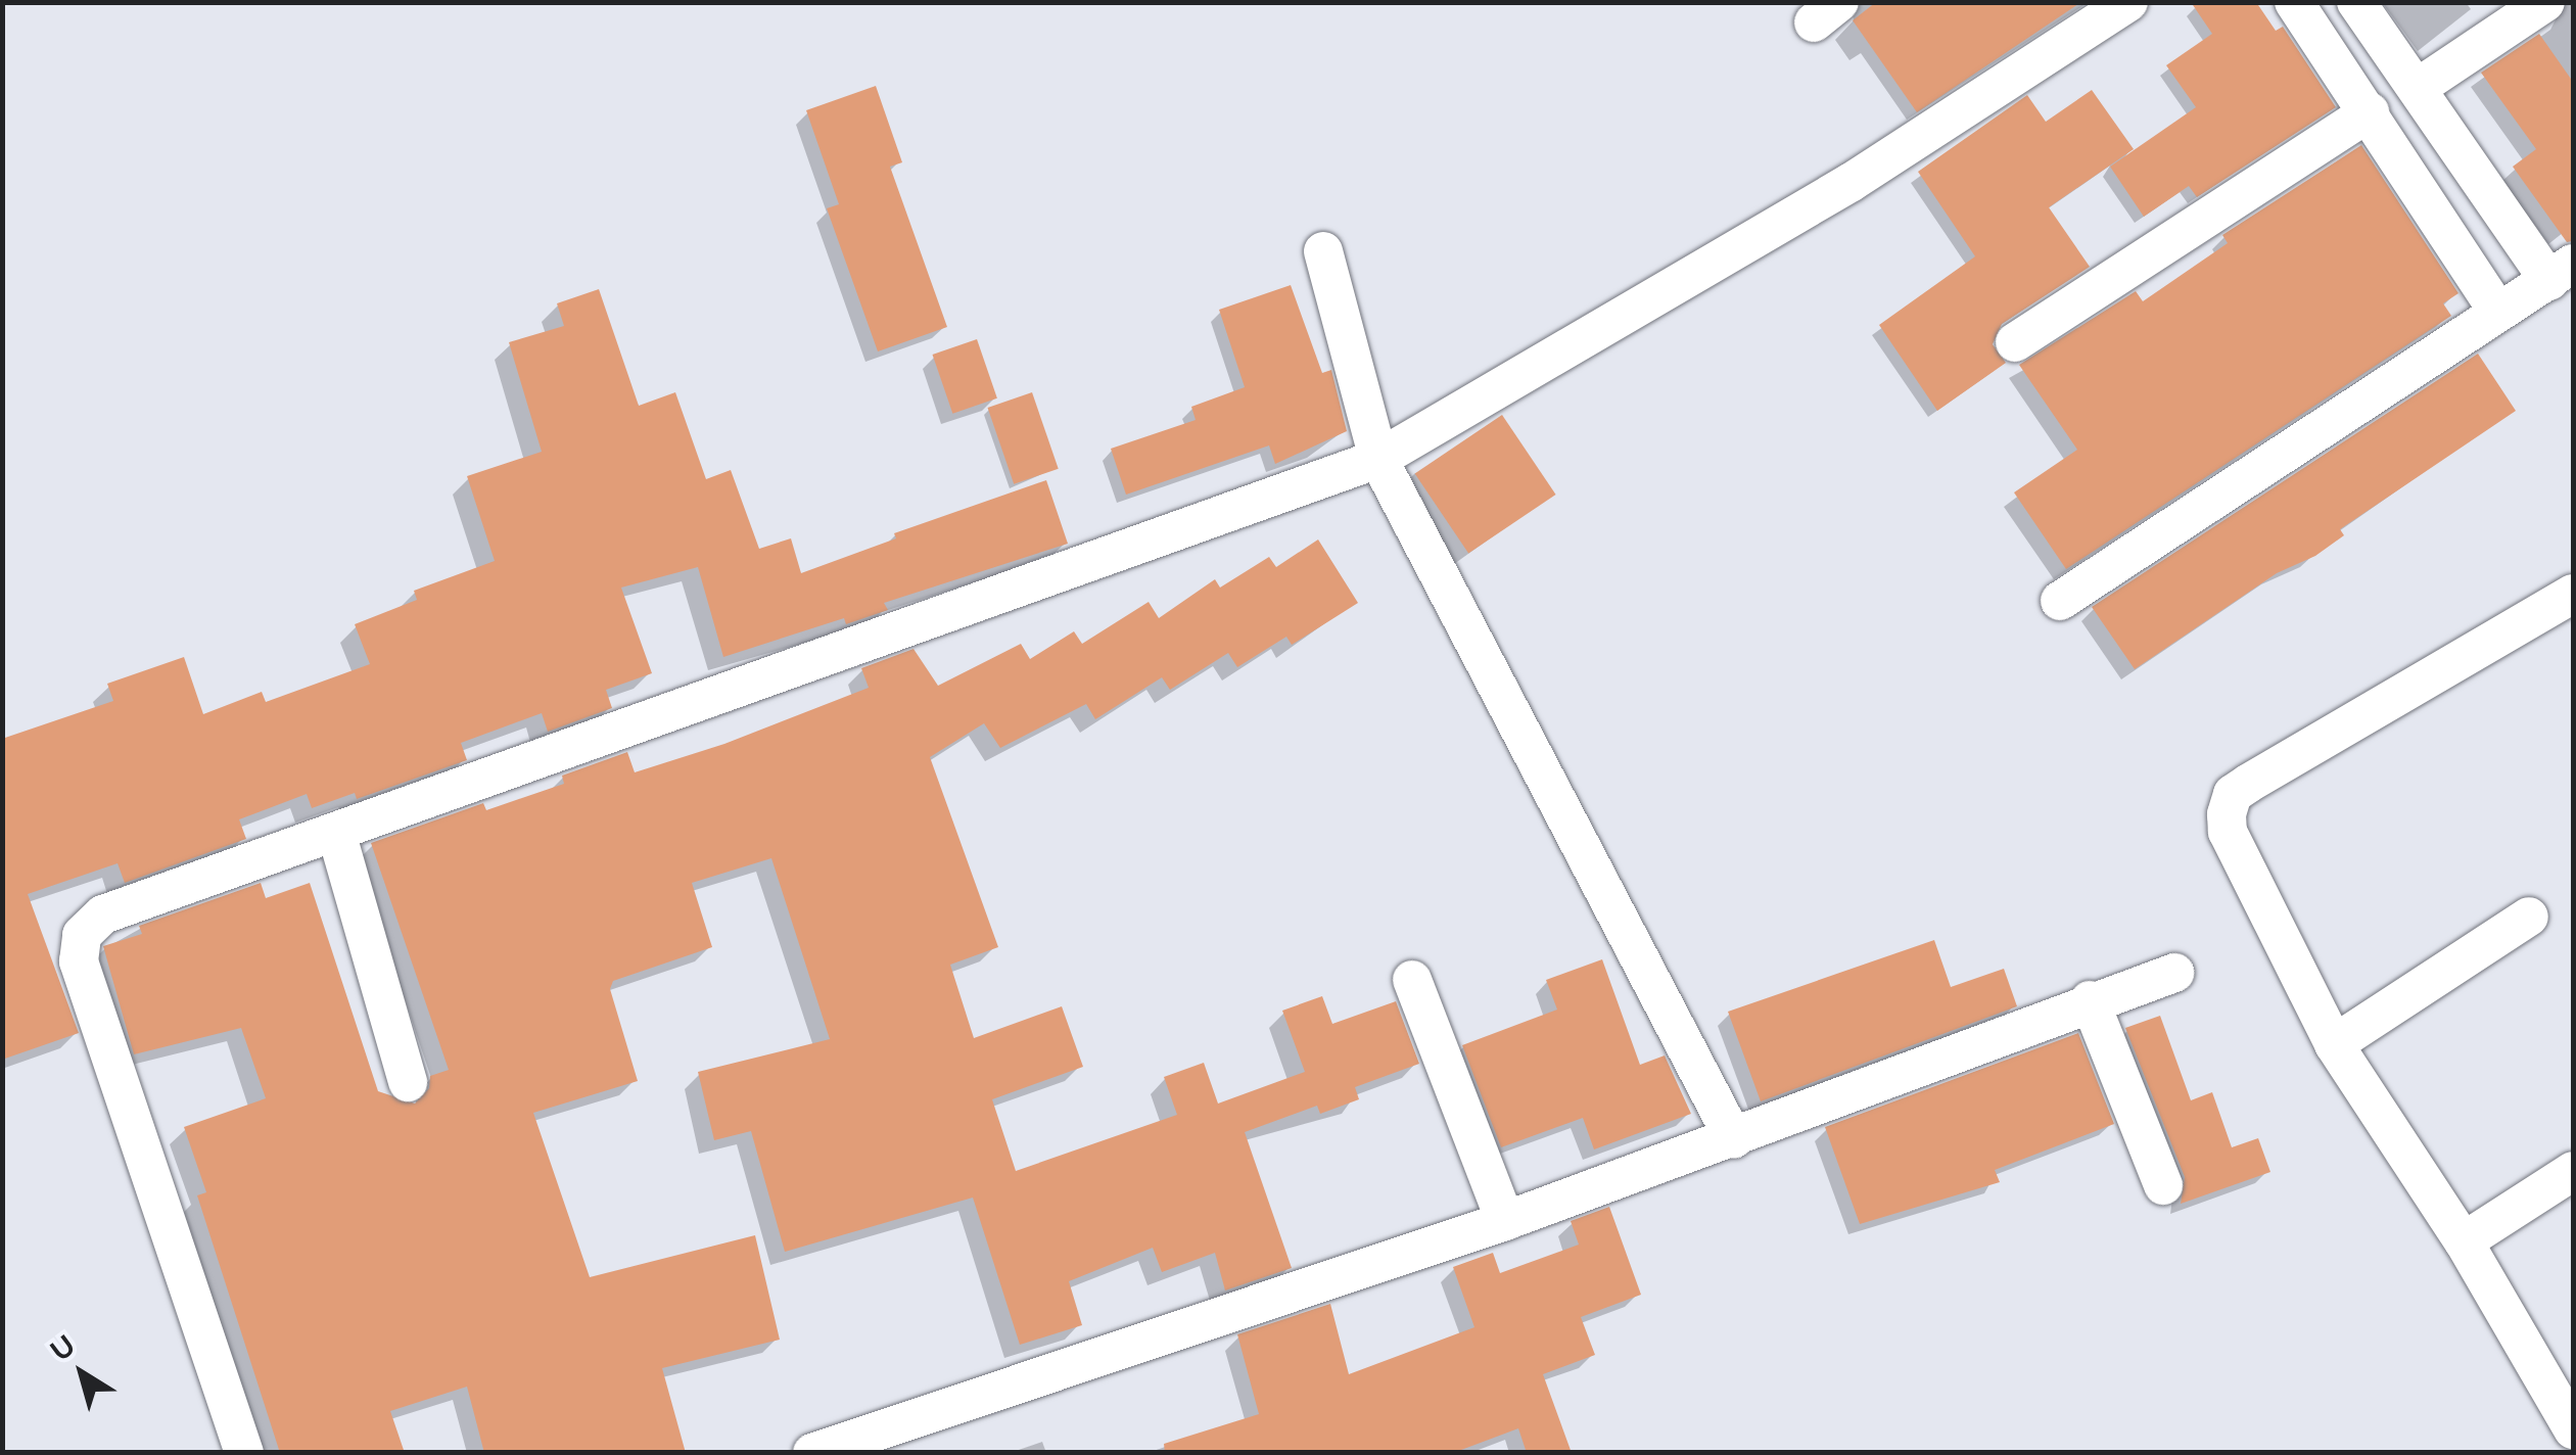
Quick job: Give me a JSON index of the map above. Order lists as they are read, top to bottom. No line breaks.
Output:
{"north":"top left"}
